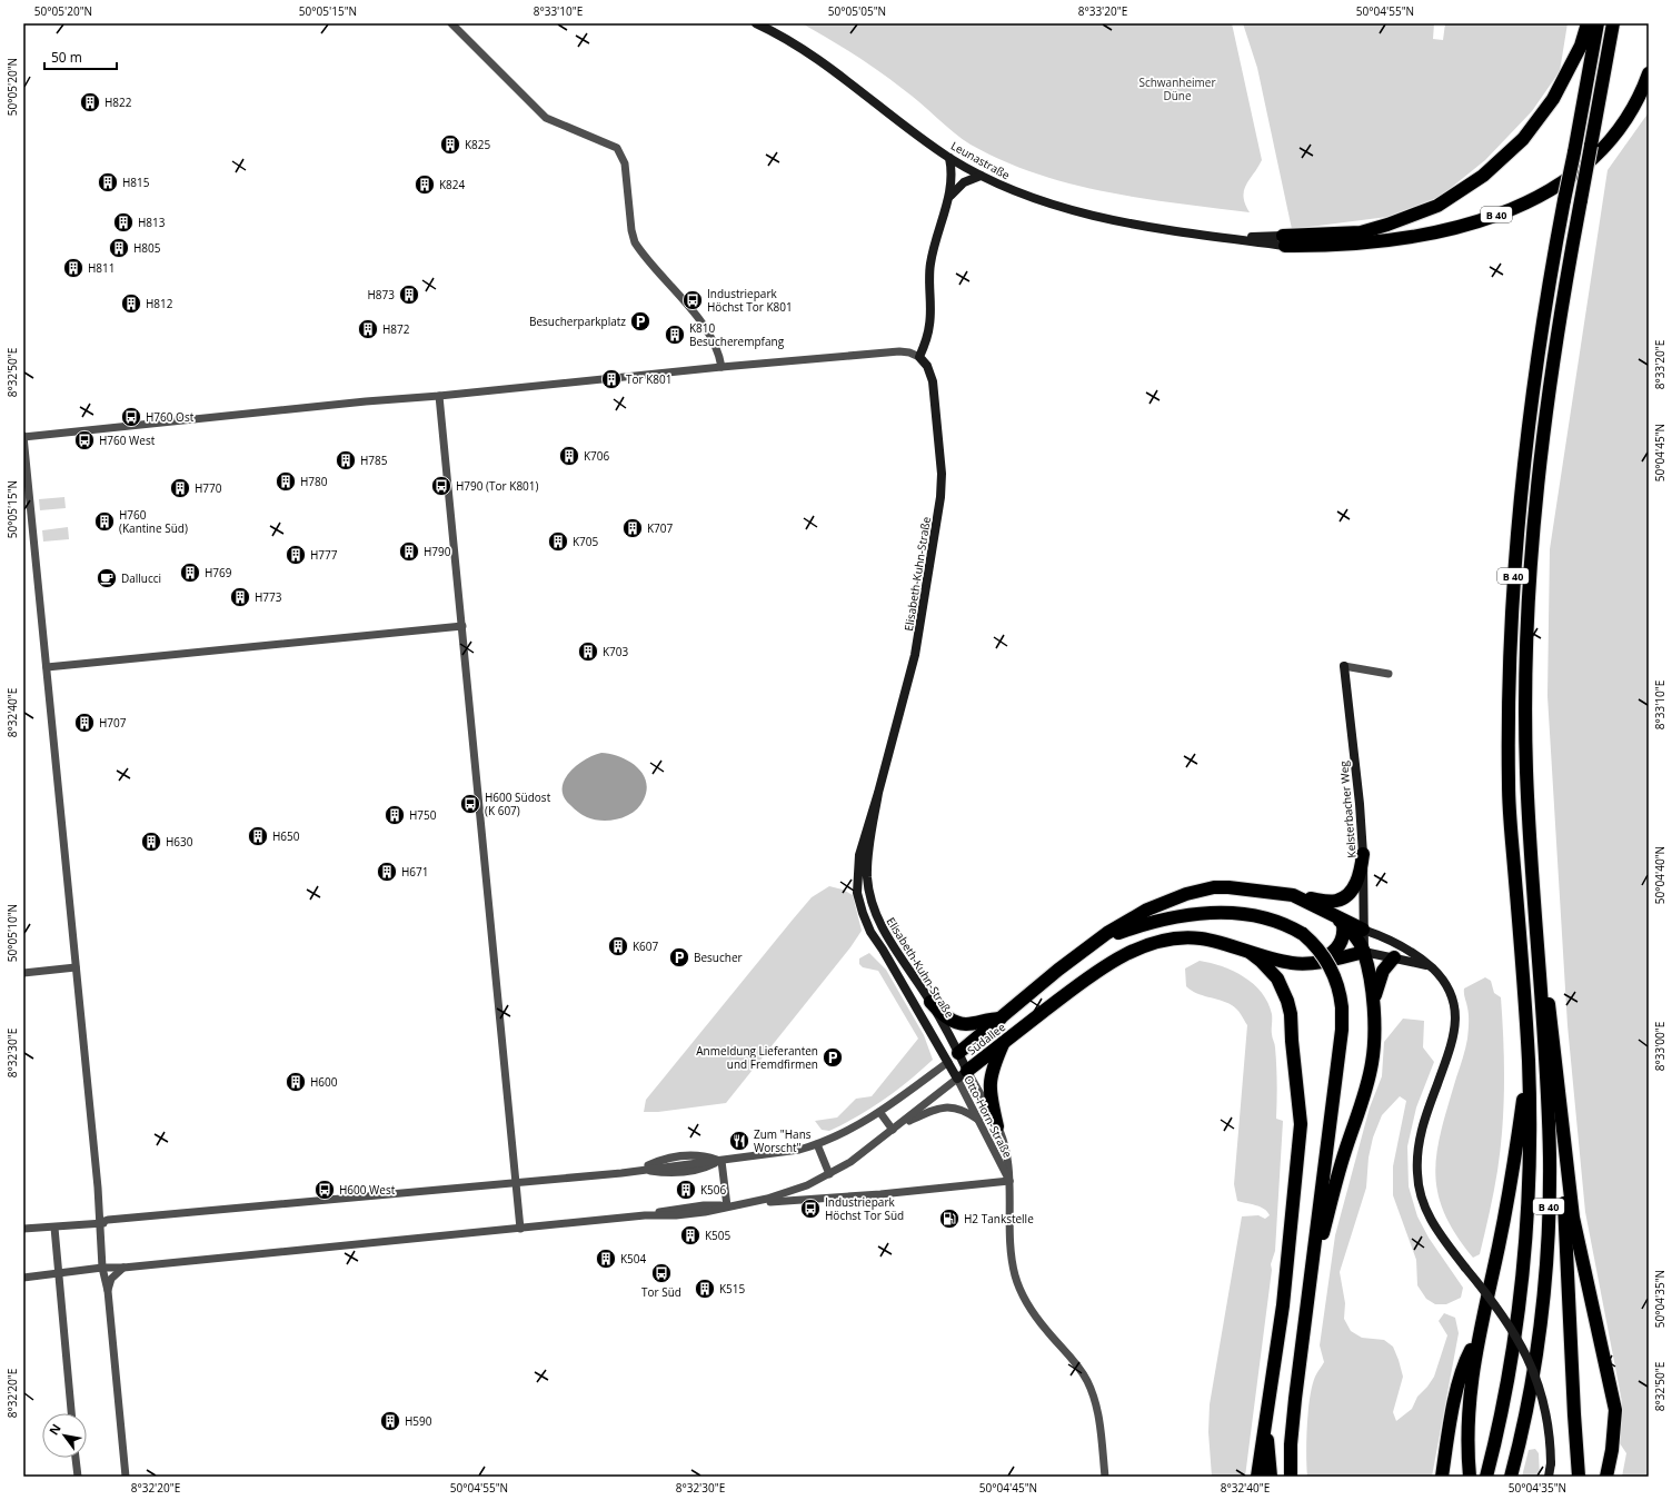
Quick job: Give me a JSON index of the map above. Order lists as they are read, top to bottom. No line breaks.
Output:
{"streets":{"highway":["B 40","Südallee"],"street":["Leunastraße","Elisabeth-Kuhn-Straße","Kelsterbacher Weg","Otto-Horn-Straße"]},"crossings":[["Leunastraße","B 40"],["Elisabeth-Kuhn-Straße","Südallee"],["Elisabeth-Kuhn-Straße","Otto-Horn-Straße"],["Kelsterbacher Weg","Südallee"],["Südallee","Otto-Horn-Straße"]],"parks":["Schwanheimer Düne"],"places":{"building":["H822","K825","H815","K824","H813","H805","H811","H873","H812","H872","K810 Besucherempfang","Tor K801","K706","H785","H780","H770","H760 (Kantine Süd)","K707","K705","H790","H777","H769","H773","K703","H707","H750","H650","H630","H671","K607","H600","K506","K505","K504","K515","H590"],"bus stop":["Industriepark Höchst Tor K801","H760 Ost","H760 West","H790 (Tor K801)","H600 Südost (K 607)","H600 West","Industriepark Höchst Tor Süd","Tor Süd"],"parking":["Besucherparkplatz","Besucher","Anmeldung Lieferanten und Fremdfirmen"],"cafe":["Dallucci"],"restaurant":["Zum \"Hans Worscht\""],"fuel station":["H2 Tankstelle"]},"scale_bar":"50 m","north":"top left","coordinates":["50°05'20\"N","50°05'15\"N","8°33'10\"E","50°05'05\"N","8°33'20\"E","50°04'55\"N","8°32'50\"E","50°04'45\"N","8°32'40\"E","50°04'40\"N","50°05'10\"N","8°33'00\"E","8°32'30\"E","50°04'35\"N","8°32'20\"E"]}
